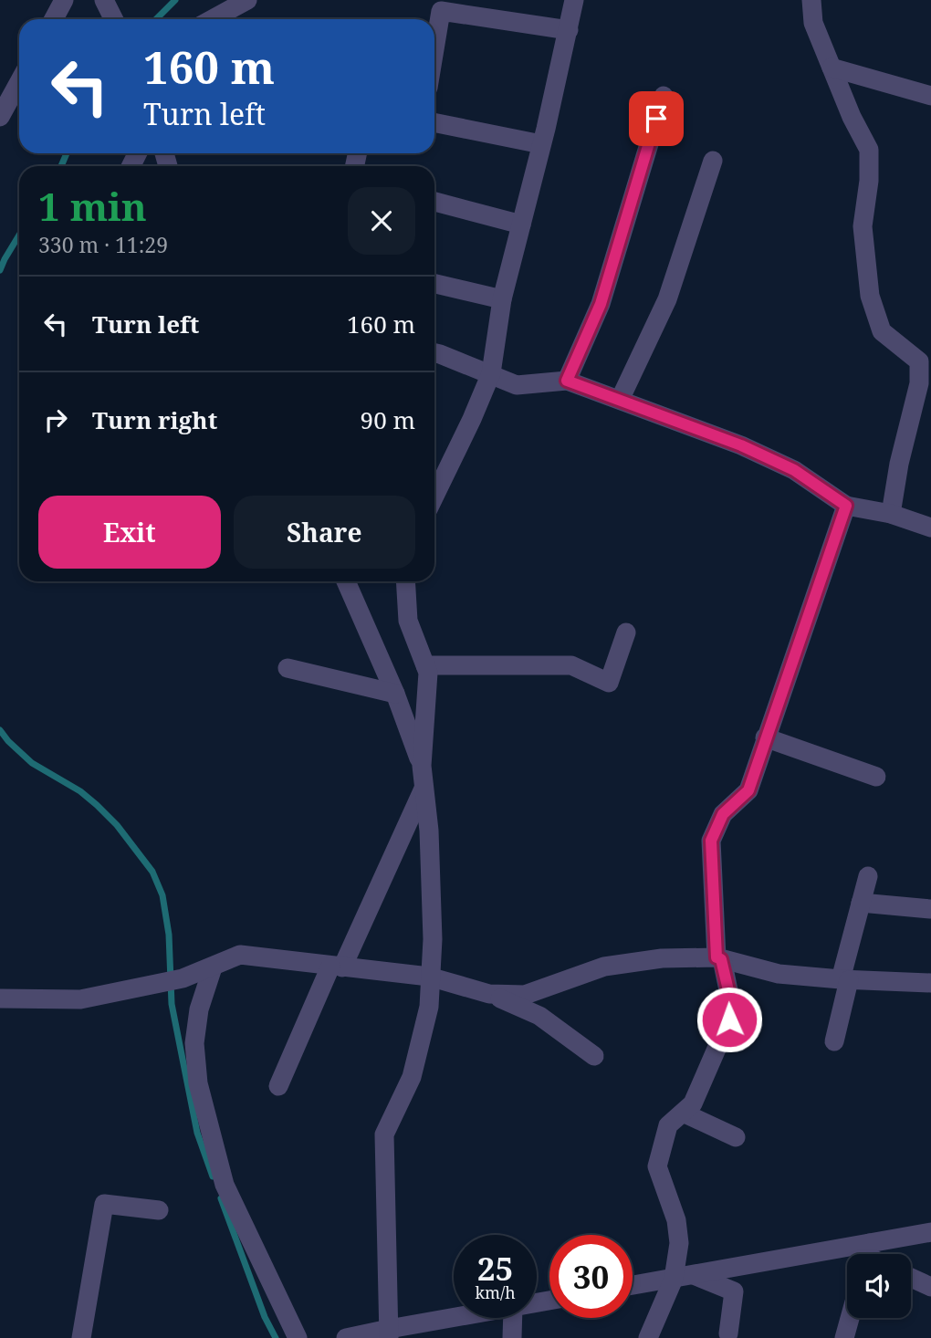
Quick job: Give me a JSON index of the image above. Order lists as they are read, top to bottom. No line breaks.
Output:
{"page":{"turn":["160 m","Turn left"],"heading":["1 min","330 m · 11:29"],"list":[{"name":"Turn left","value":"160 m"},{"name":"Turn right","value":"90 m"}],"buttons":["Exit","Share"],"speed":"25 km/h","limit":"30"}}
